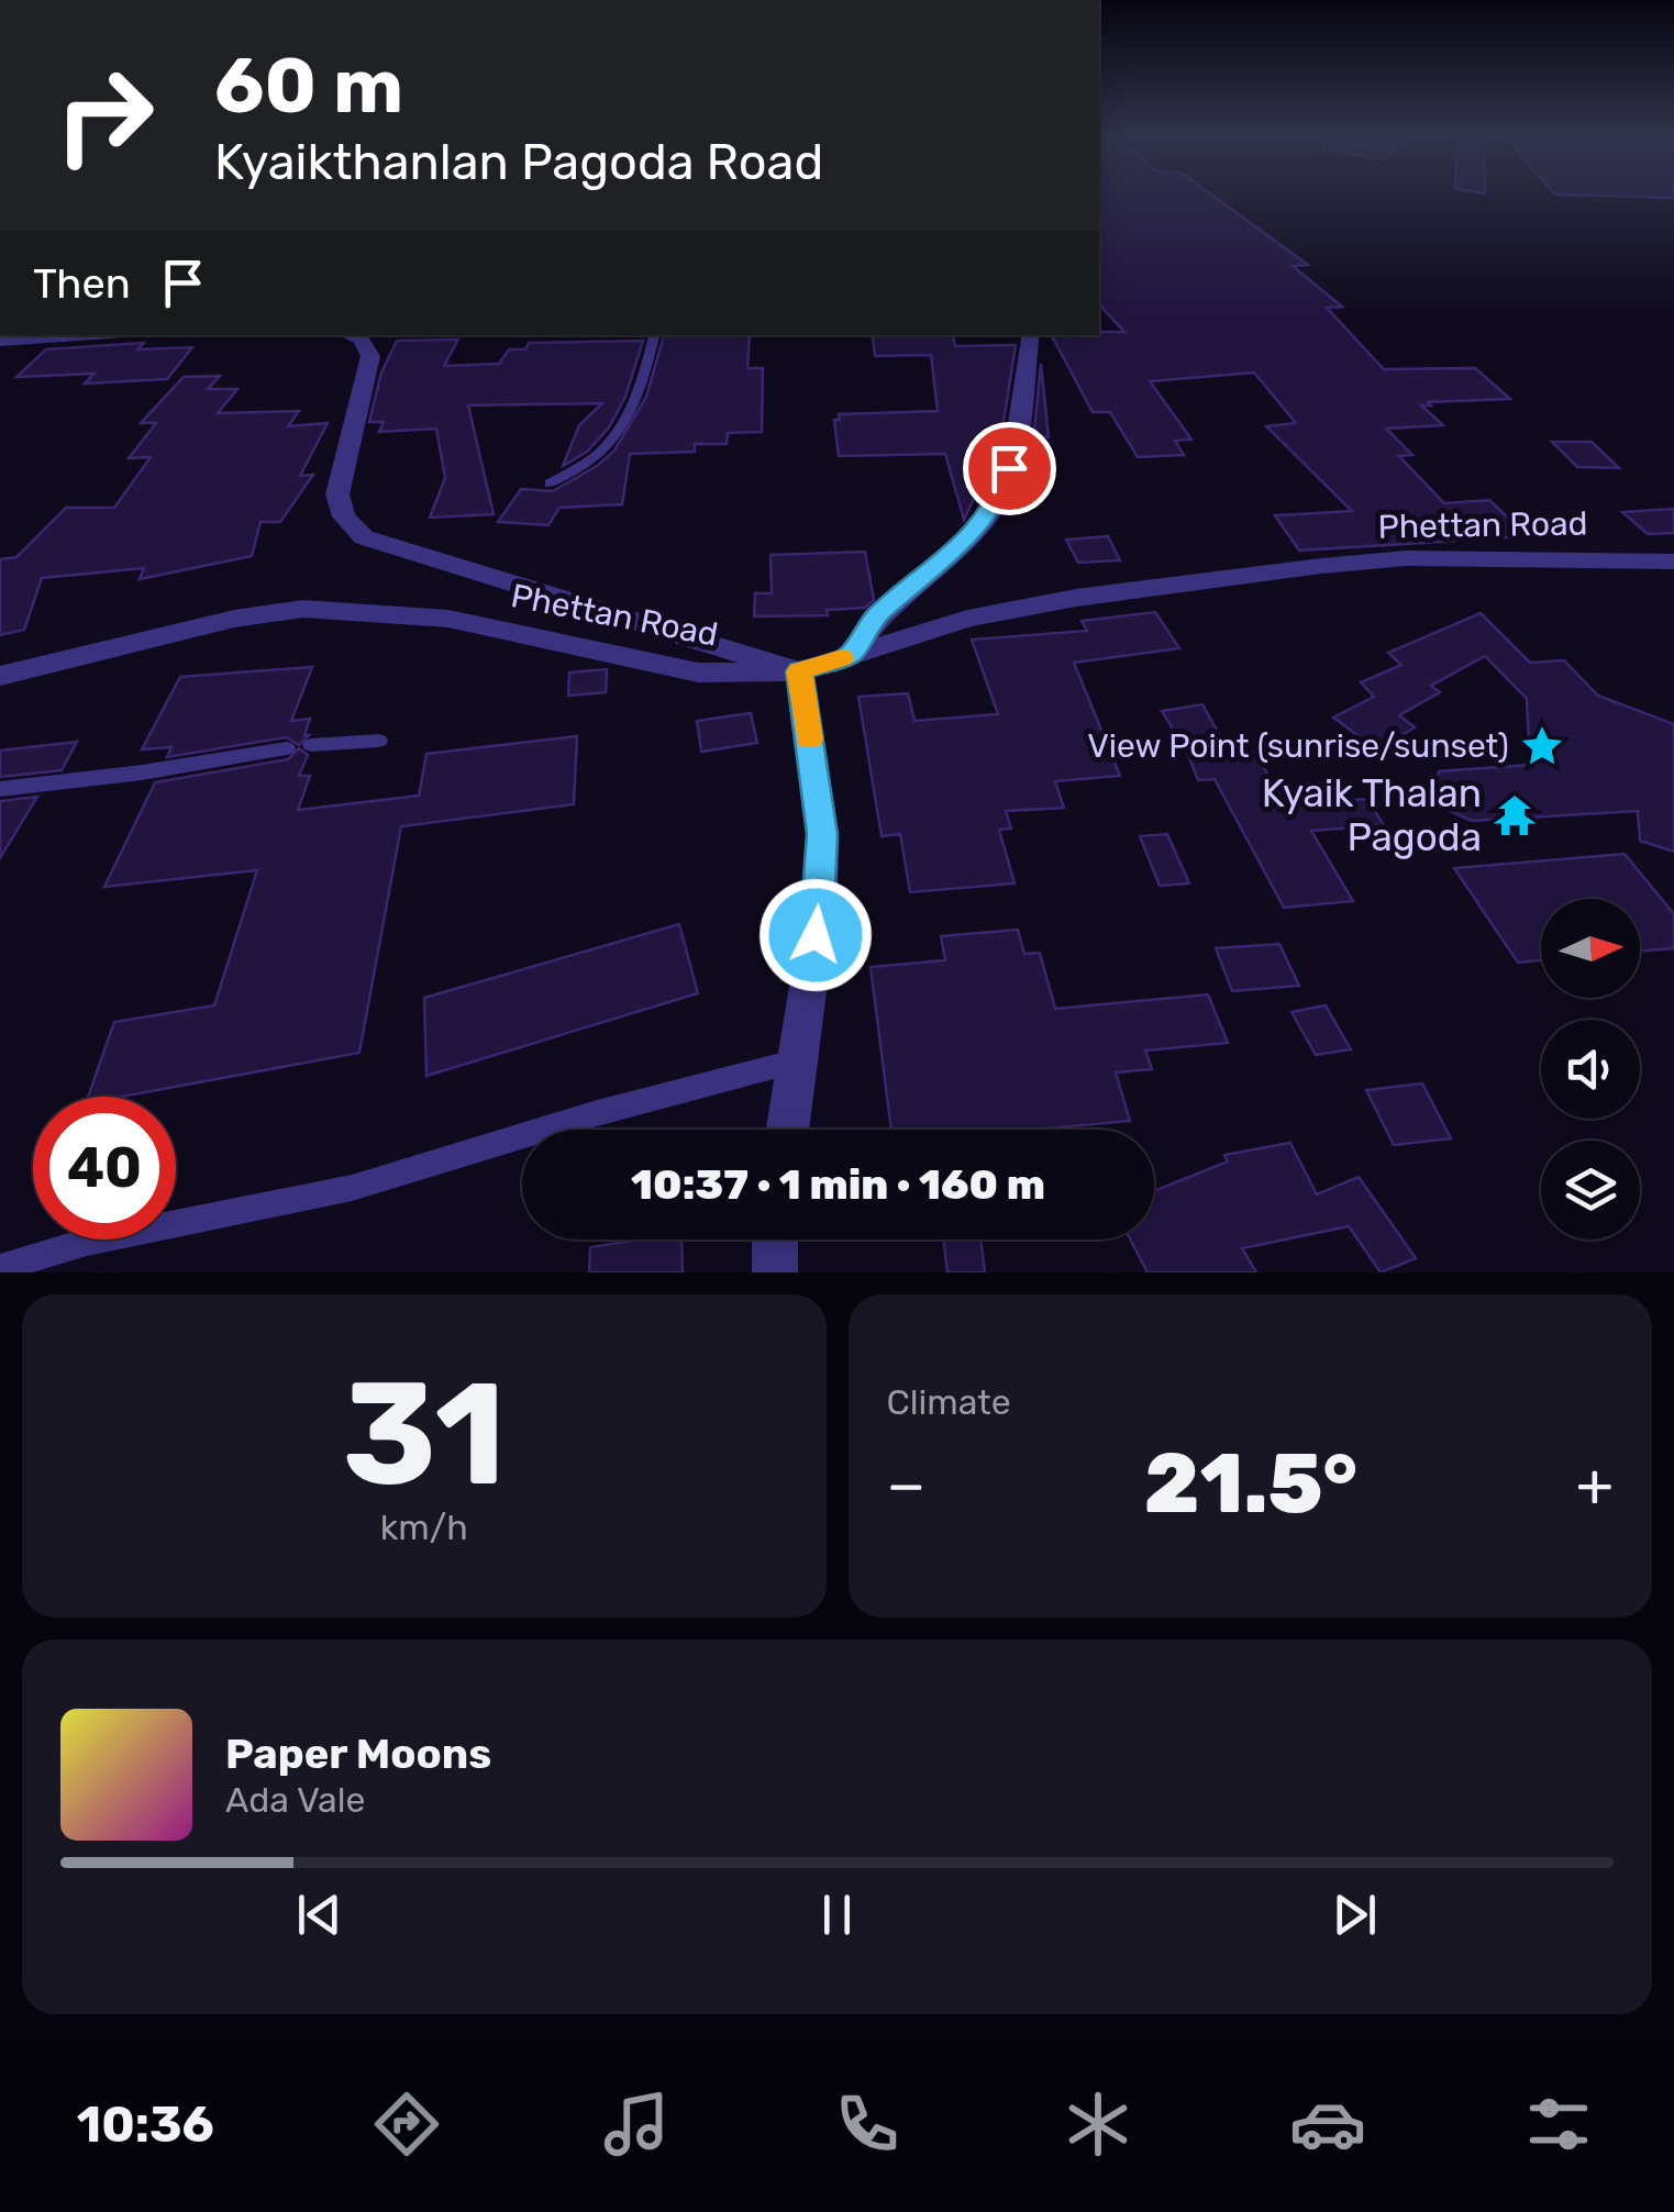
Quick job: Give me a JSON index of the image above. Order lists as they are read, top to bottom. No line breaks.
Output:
{"streets":{"street":["Phettan Road"]},"places":{"place":["View Point (sunrise/sunset)"],"temple":["Kyaik Thalan Pagoda"]},"north":"right","page":{"turn":["60 m","Kyaikthanlan Pagoda Road"],"then":"Then","limit":"40","trip":"10:37 · 1 min · 160 m","tile":[["31","km/h"],"Climate"],"heat":["−","21.5°","+"],"song":["Paper Moons","Ada Vale"],"tabs":"10:36"}}
